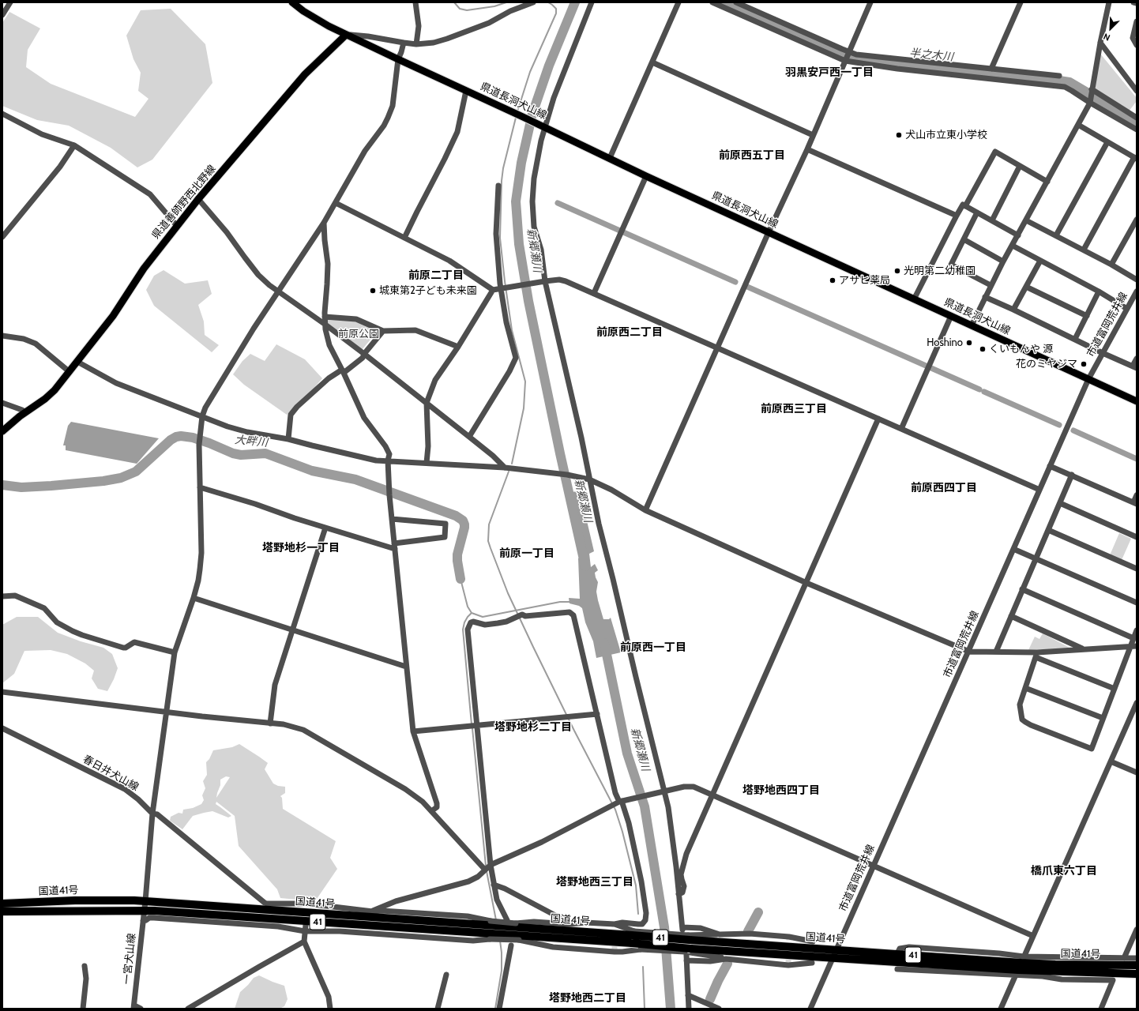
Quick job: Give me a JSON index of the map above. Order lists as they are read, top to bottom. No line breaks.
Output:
{"streets":{"highway":["国道41号","41"],"main road":["県道長洞犬山線","県道善師野西北野線"],"street":["市道富岡荒井線","春日井犬山線","一宮犬山線"]},"crossings":[["県道長洞犬山線","県道善師野西北野線"],["県道長洞犬山線","市道富岡荒井線"],["市道富岡荒井線","国道41号"],["国道41号","一宮犬山線"]],"districts":["羽黒安戸西一丁目","前原西五丁目","前原二丁目","前原西二丁目","前原西三丁目","前原西四丁目","塔野地杉一丁目","前原一丁目","前原西一丁目","塔野地杉二丁目","塔野地西四丁目","橋爪東六丁目","塔野地西三丁目","塔野地西二丁目"],"water":["半之木川","新郷瀬川","大畔川"],"parks":["前原公園"],"places":["犬山市立東小学校","光明第二幼稚園","アサヒ薬局","城東第2子ども未来園","Hoshino","くいもんや 源","花のミヤジマ"],"north":"bottom left"}
